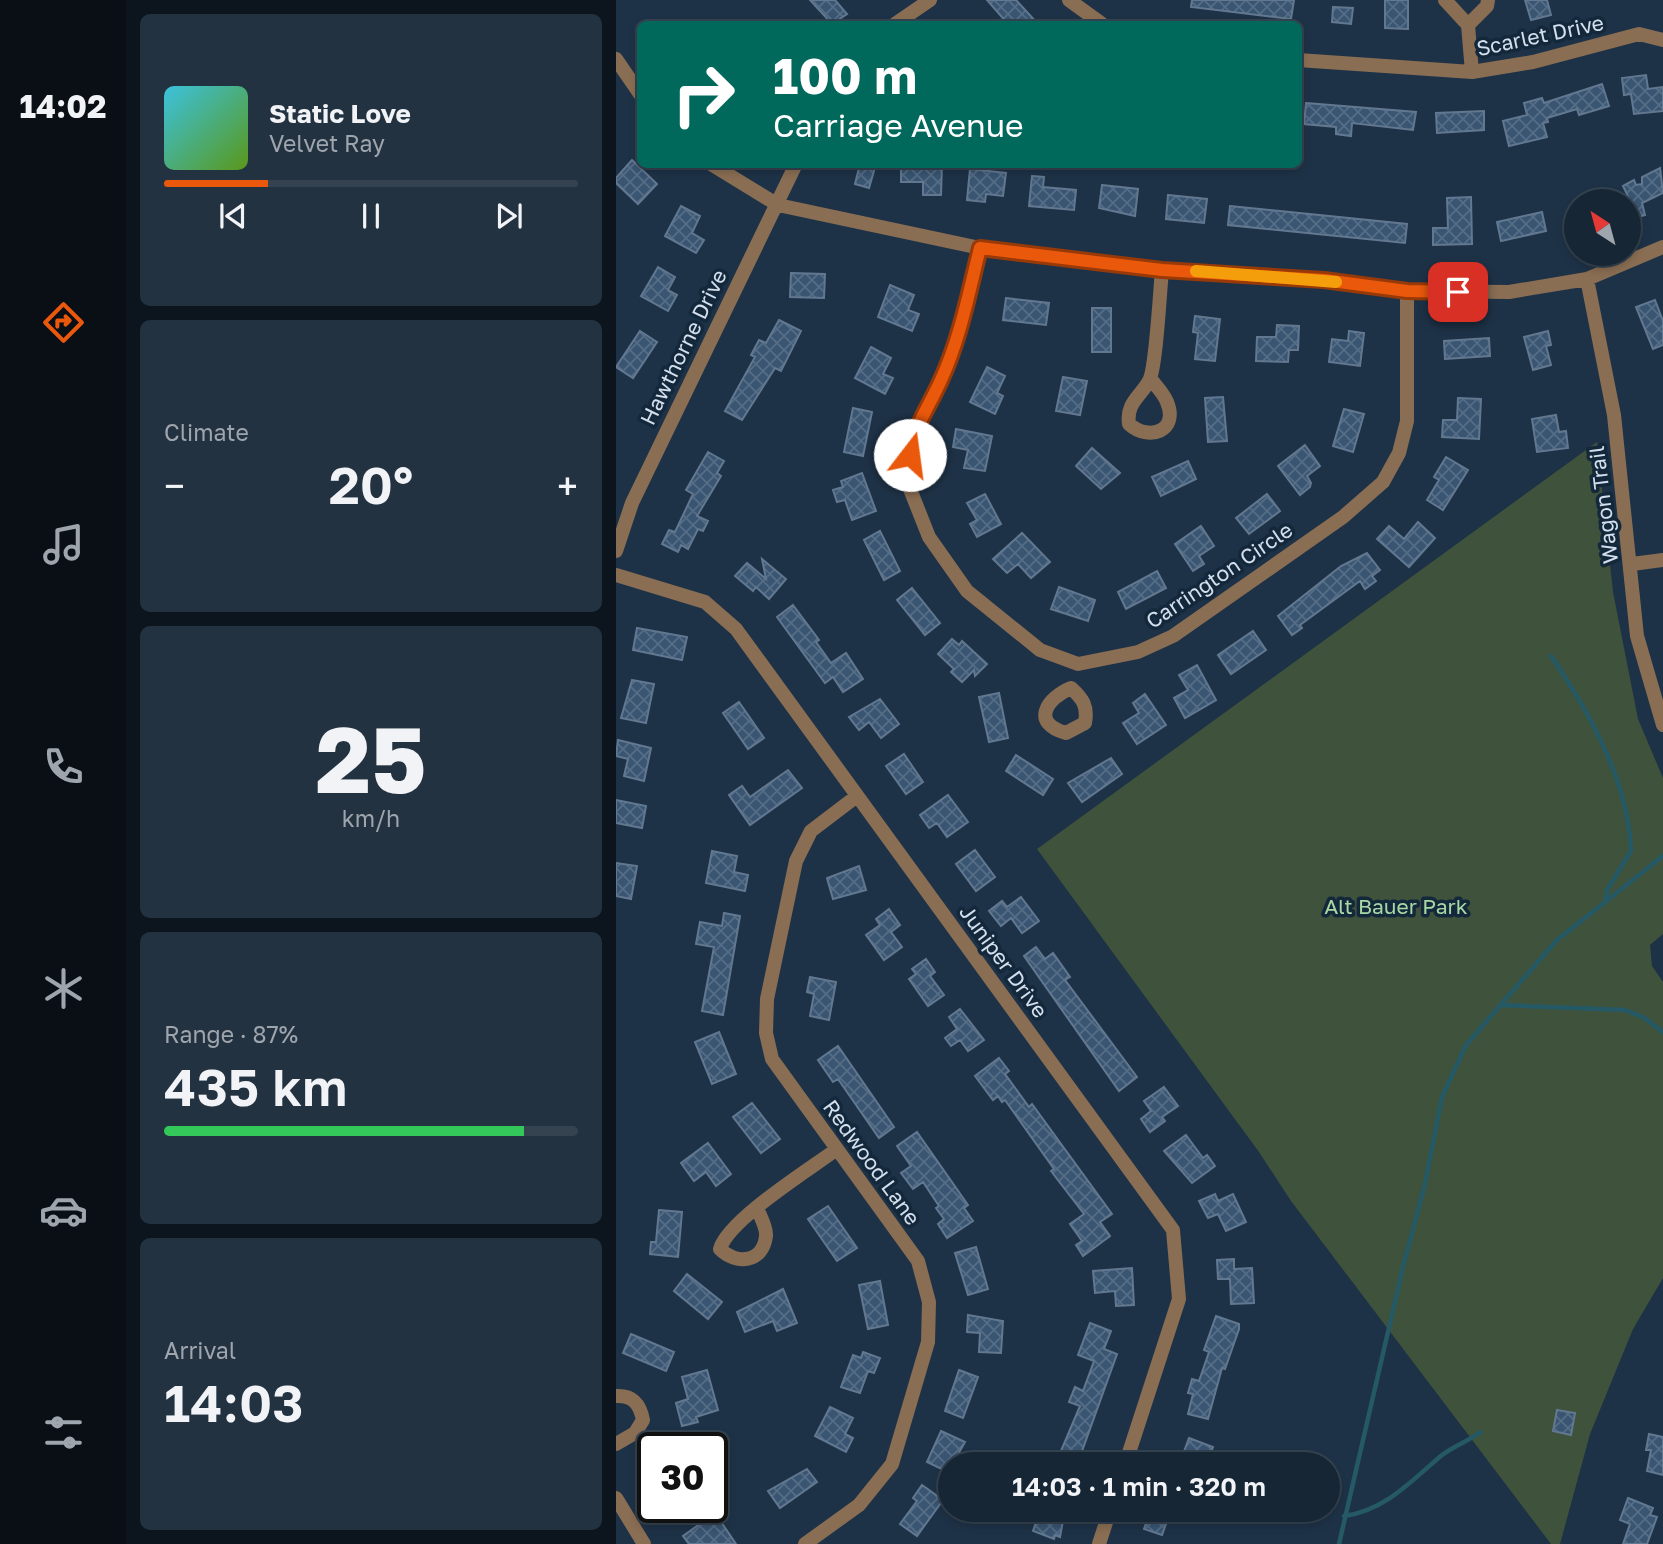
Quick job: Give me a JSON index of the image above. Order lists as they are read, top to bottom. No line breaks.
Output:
{"streets":{"street":["Scarlet Drive","Hawthorne Drive","Wagon Trail","Carrington Circle","Juniper Drive","Redwood Lane"]},"crossings":[["Juniper Drive","Redwood Lane"]],"parks":["Alt Bauer Park"],"north":"top left","page":{"tabs":"14:02","turn":["100 m","Carriage Avenue"],"song":["Static Love","Velvet Ray"],"tile":["Climate",["25","km/h"],["Range · 87%","435 km"],["Arrival","14:03"]],"heat":["−","20°","+"],"limit":"30","trip":"14:03 · 1 min · 320 m"}}
